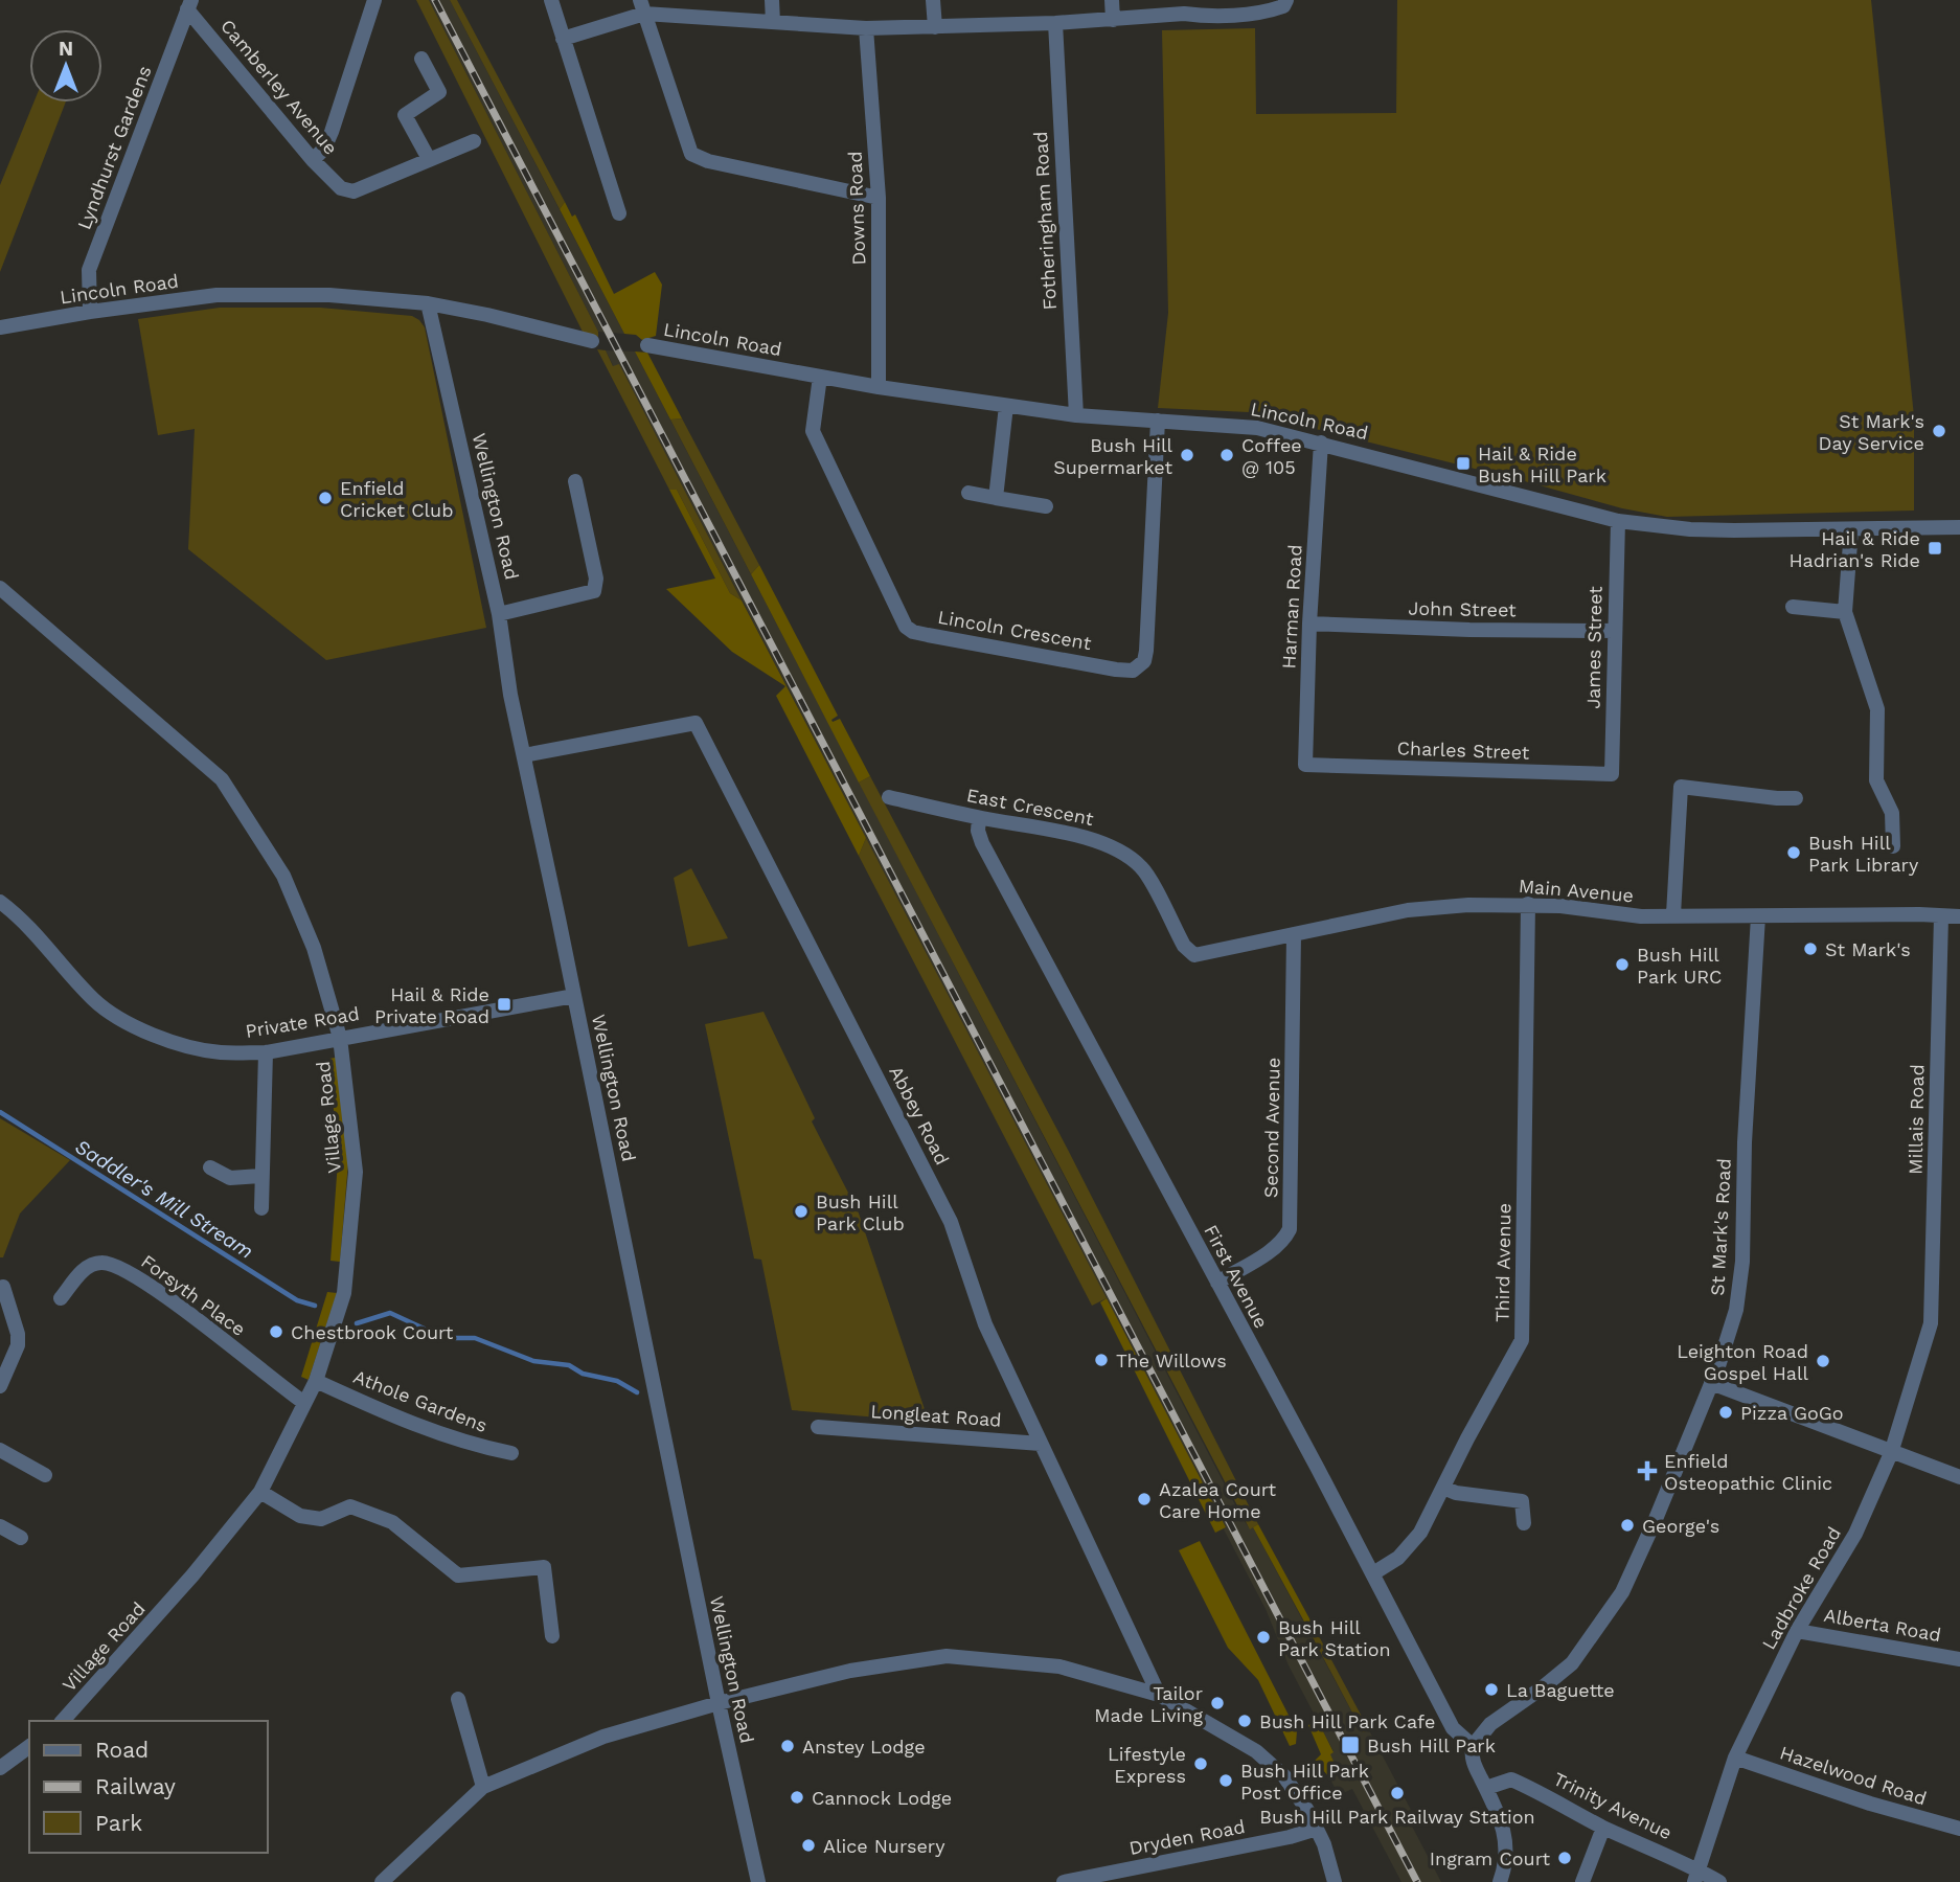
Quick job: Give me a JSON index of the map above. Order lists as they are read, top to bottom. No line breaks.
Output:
{"streets":{"street":["Camberley Avenue","Lyndhurst Gardens","Downs Road","Fotheringham Road","Lincoln Road","Wellington Road","Harman Road","John Street","Lincoln Crescent","James Street","Charles Street","East Crescent","Main Avenue","Private Road","Abbey Road","Village Road","Millais Road","Second Avenue","St Mark's Road","Third Avenue","First Avenue","Forsyth Place","Athole Gardens","Longleat Road","Ladbroke Road","Alberta Road","Hazelwood Road","Trinity Avenue","Dryden Road"]},"crossings":[["Camberley Avenue","Lyndhurst Gardens"],["Lyndhurst Gardens","Lincoln Road"],["Downs Road","Lincoln Road"],["Fotheringham Road","Lincoln Road"],["Lincoln Road","Wellington Road"],["Lincoln Road","Harman Road"],["Lincoln Road","Lincoln Crescent"],["Lincoln Road","James Street"],["Wellington Road","Private Road"],["Wellington Road","Abbey Road"],["Harman Road","John Street"],["Harman Road","Charles Street"],["John Street","James Street"],["James Street","Charles Street"],["East Crescent","Main Avenue"],["East Crescent","First Avenue"],["Main Avenue","Millais Road"],["Main Avenue","Second Avenue"],["Main Avenue","St Mark's Road"],["Main Avenue","Third Avenue"],["Private Road","Village Road"],["Abbey Road","Longleat Road"],["Village Road","Forsyth Place"],["Village Road","Athole Gardens"],["Millais Road","Ladbroke Road"],["Second Avenue","First Avenue"],["St Mark's Road","First Avenue"],["Third Avenue","First Avenue"],["First Avenue","Trinity Avenue"],["Ladbroke Road","Alberta Road"],["Ladbroke Road","Hazelwood Road"],["Ladbroke Road","Trinity Avenue"]],"water":["Saddler's Mill Stream"],"places":{"other":["St Mark's Day Service","Bush Hill Supermarket","Coffee @ 105","Enfield Cricket Club","Bush Hill Park Library","St Mark's","Bush Hill Park URC","Bush Hill Park Club","Chestbrook Court","The Willows","Leighton Road Gospel Hall","Pizza GoGo","Azalea Court Care Home","George's","Bush Hill Park Station","La Baguette","Tailor Made Living","Bush Hill Park Cafe","Anstey Lodge","Lifestyle Express","Bush Hill Park Post Office","Bush Hill Park Railway Station","Cannock Lodge","Alice Nursery","Ingram Court"],"transit":["Hail & Ride Bush Hill Park","Hail & Ride Hadrian's Ride","Hail & Ride Private Road","Bush Hill Park"],"health":["Enfield Osteopathic Clinic"]},"legend":["Road","Railway","Park"],"north":"top"}
